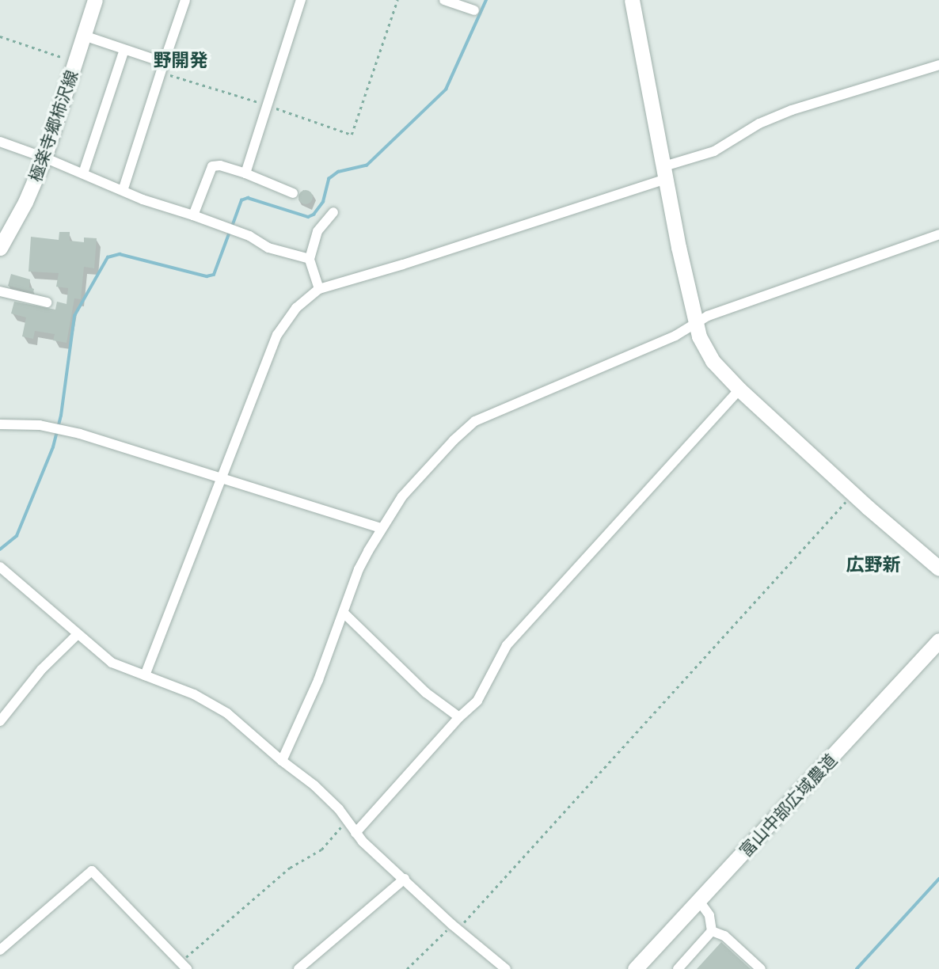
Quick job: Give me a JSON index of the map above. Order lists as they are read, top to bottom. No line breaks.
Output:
{"streets":{"street":["極楽寺郷柿沢線","富山中部広域農道"]},"districts":["野開発","広野新"]}
